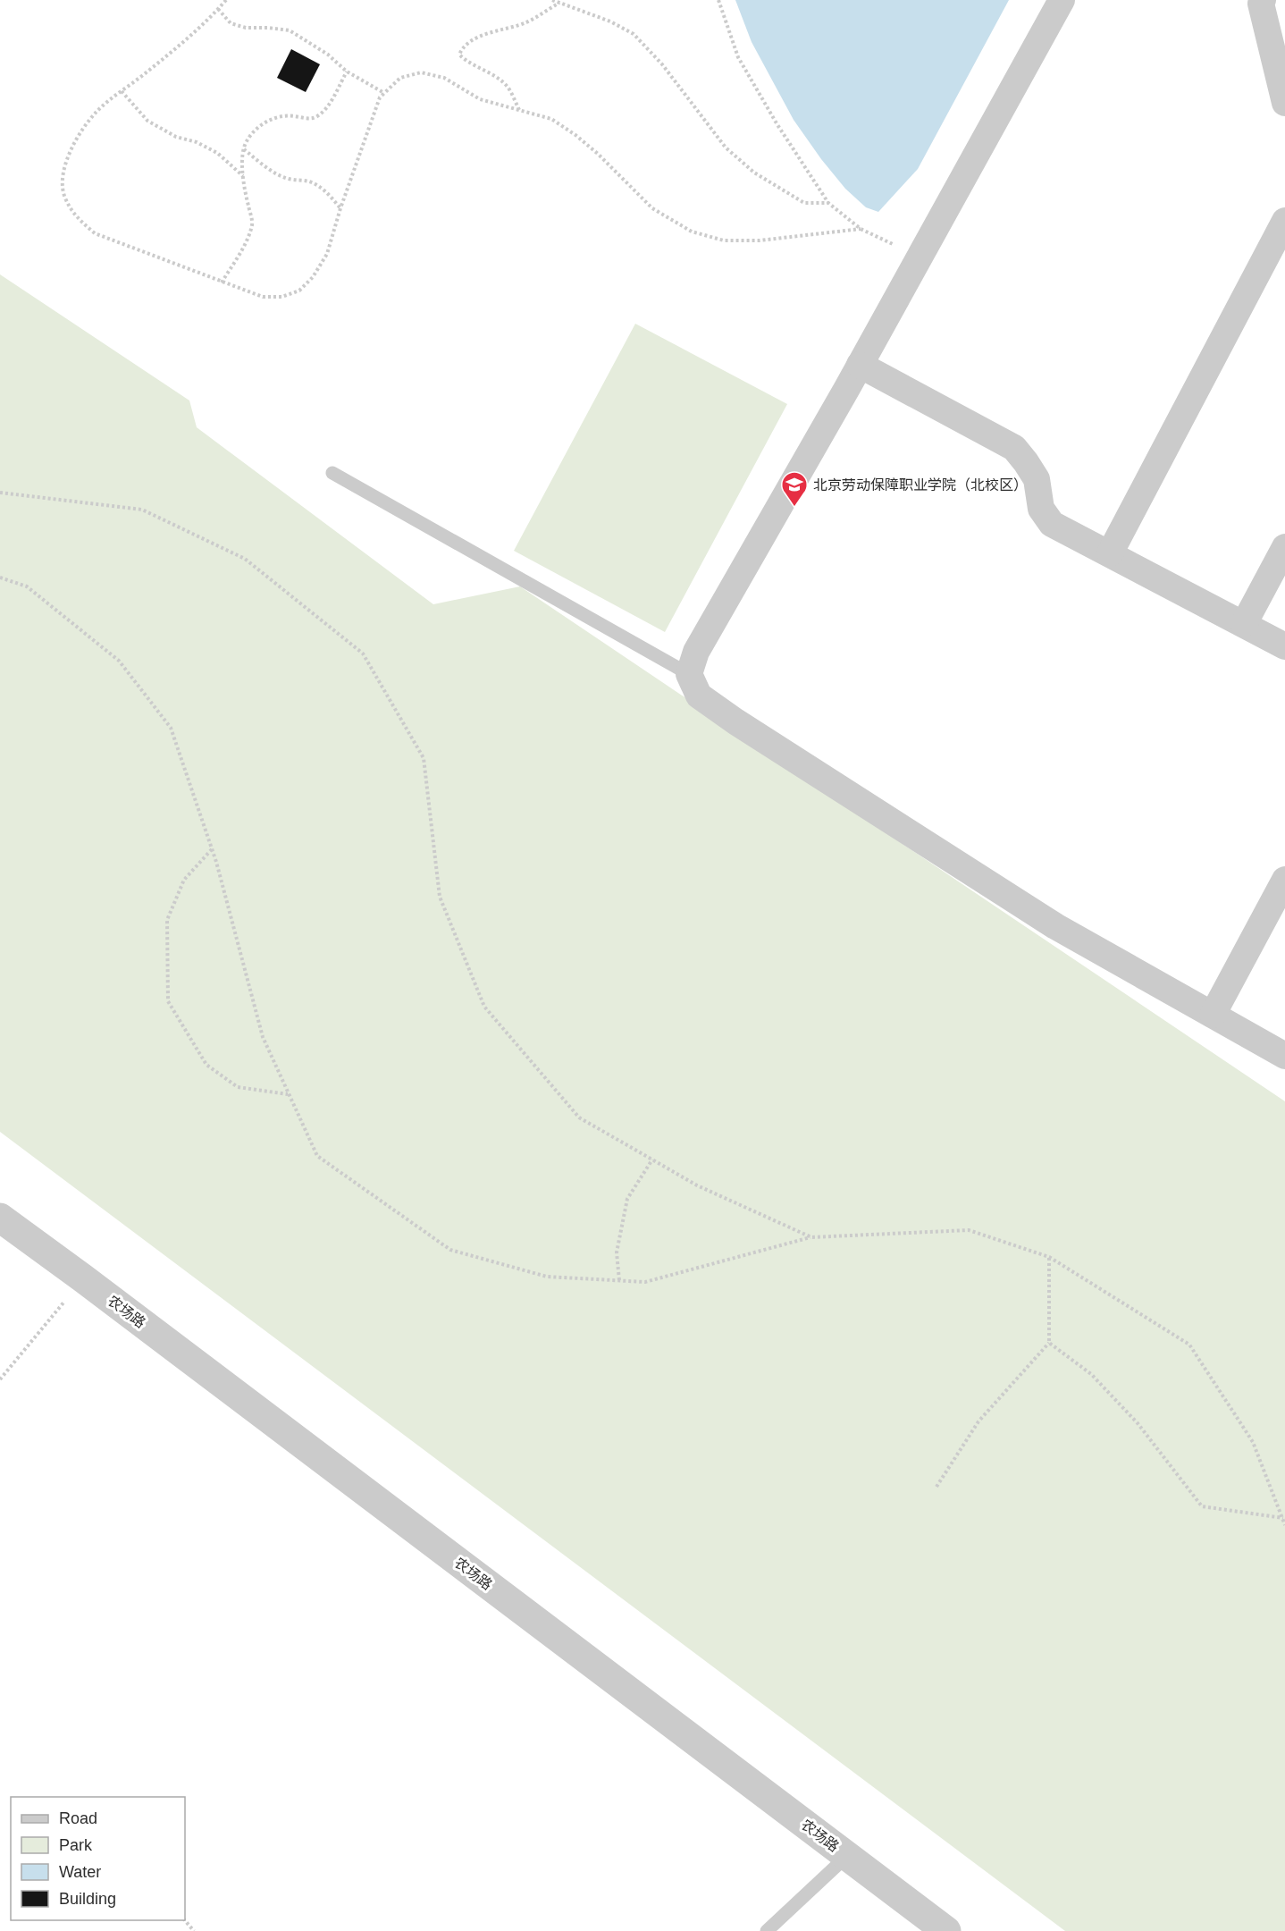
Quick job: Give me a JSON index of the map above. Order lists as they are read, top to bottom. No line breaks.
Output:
{"streets":{"street":["农场路"]},"places":{"school or university":["北京劳动保障职业学院（北校区）"]},"legend":["Road","Park","Water","Building"]}
